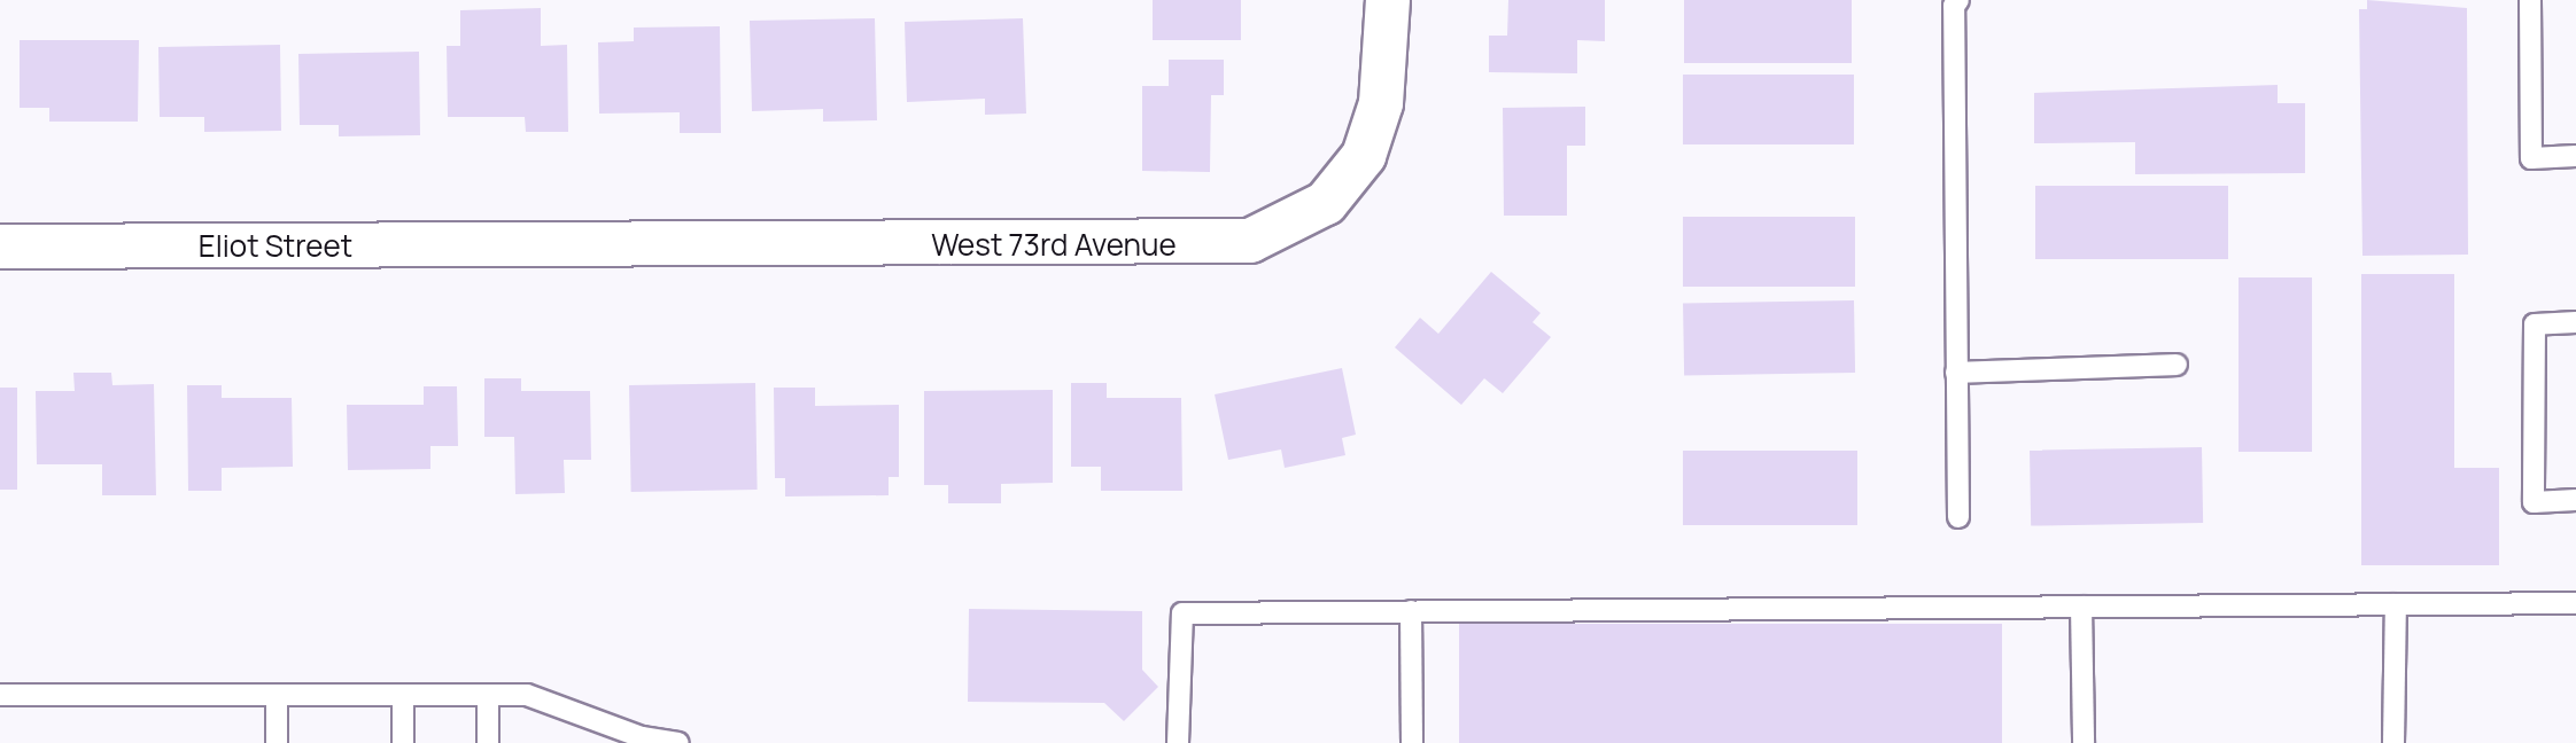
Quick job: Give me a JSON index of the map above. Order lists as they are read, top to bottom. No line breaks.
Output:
{"streets":{"street":["West 73rd Avenue","Eliot Street"]},"crossings":[["West 73rd Avenue","Eliot Street"]]}
